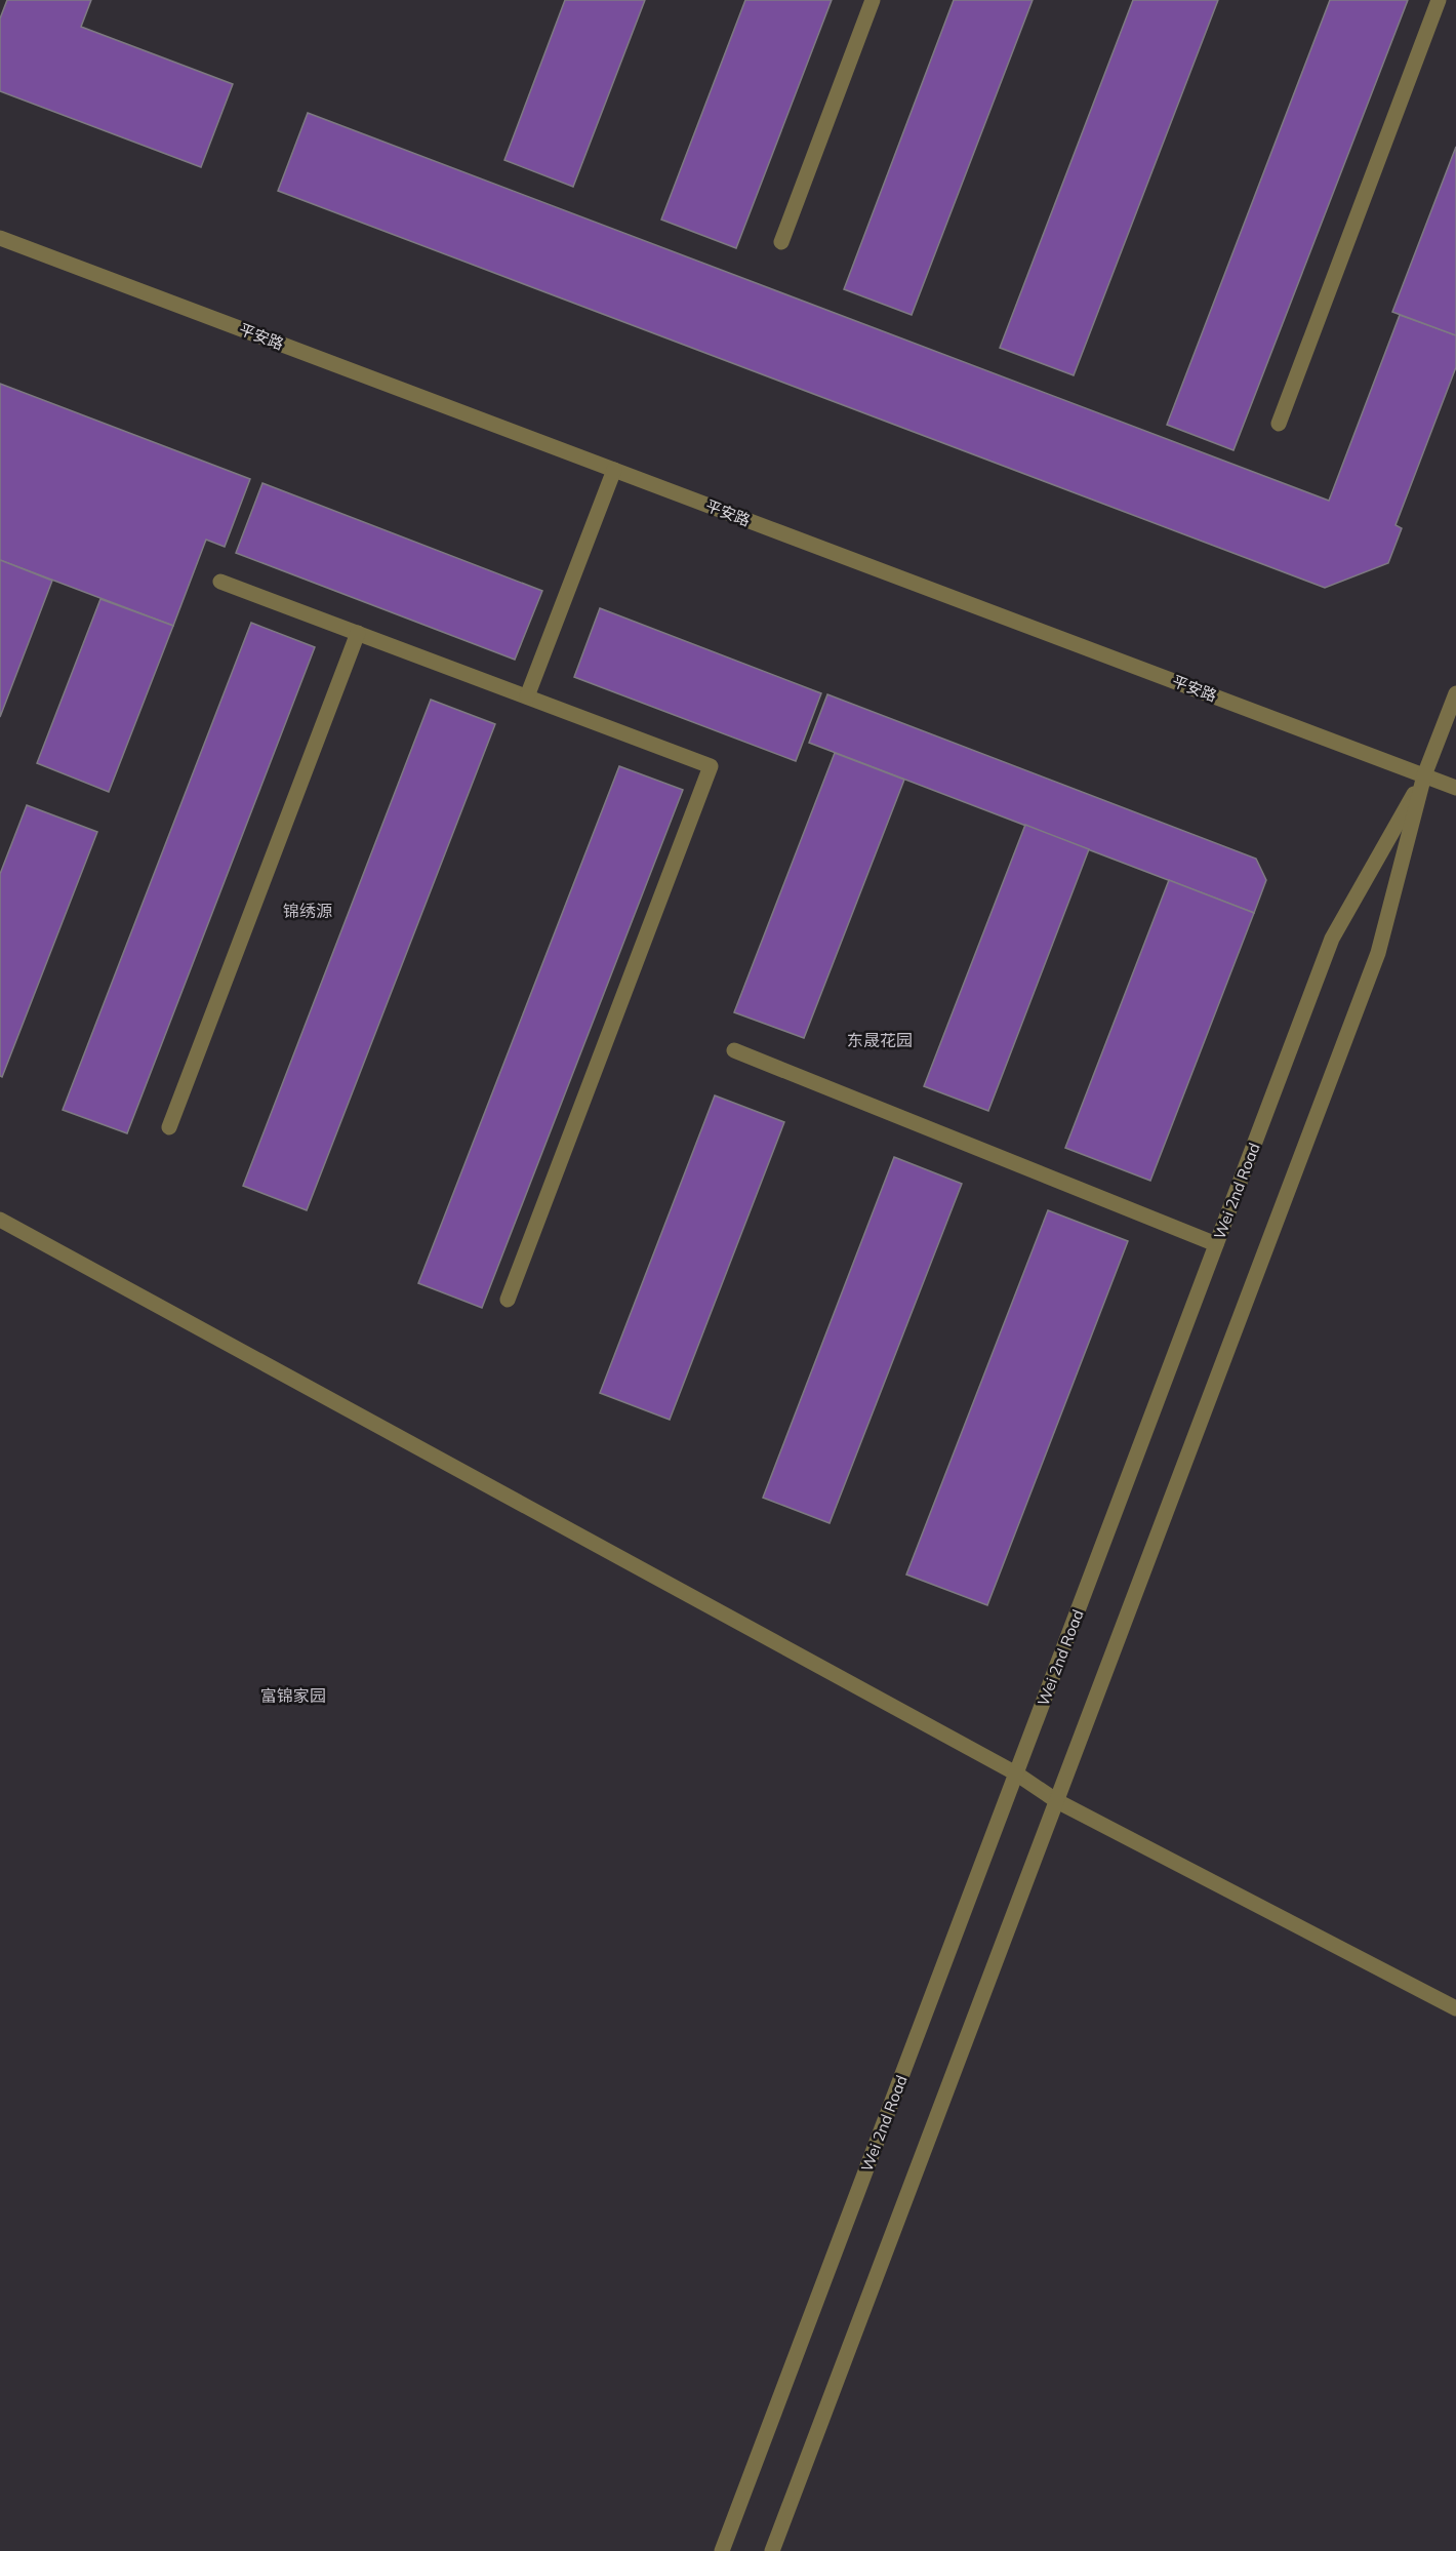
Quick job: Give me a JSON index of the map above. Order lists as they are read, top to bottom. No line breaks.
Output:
{"streets":{"street":["平安路","Wei 2nd Road"]},"crossings":[["平安路","Wei 2nd Road"]],"districts":["锦绣源","东晟花园","富锦家园"]}
